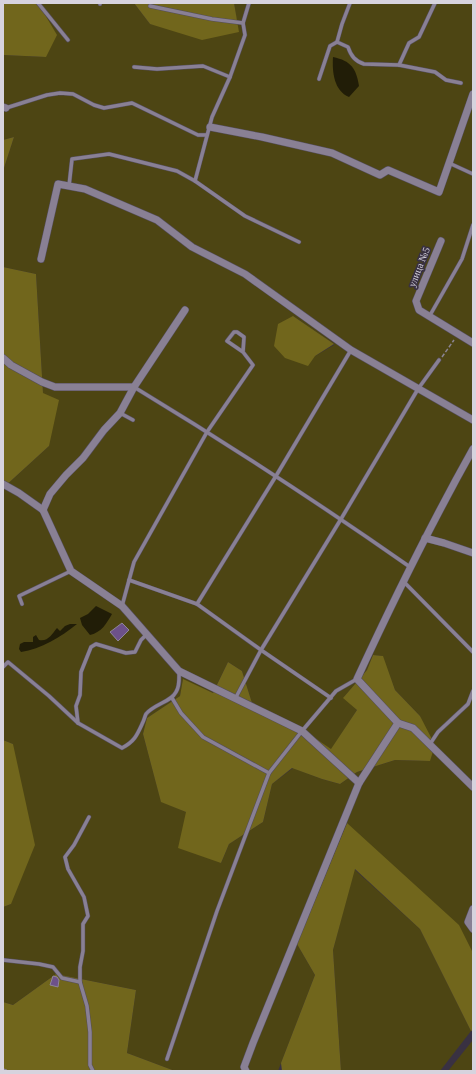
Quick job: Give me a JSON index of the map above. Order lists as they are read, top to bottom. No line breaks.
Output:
{"streets":{"street":["улица №5"]}}
